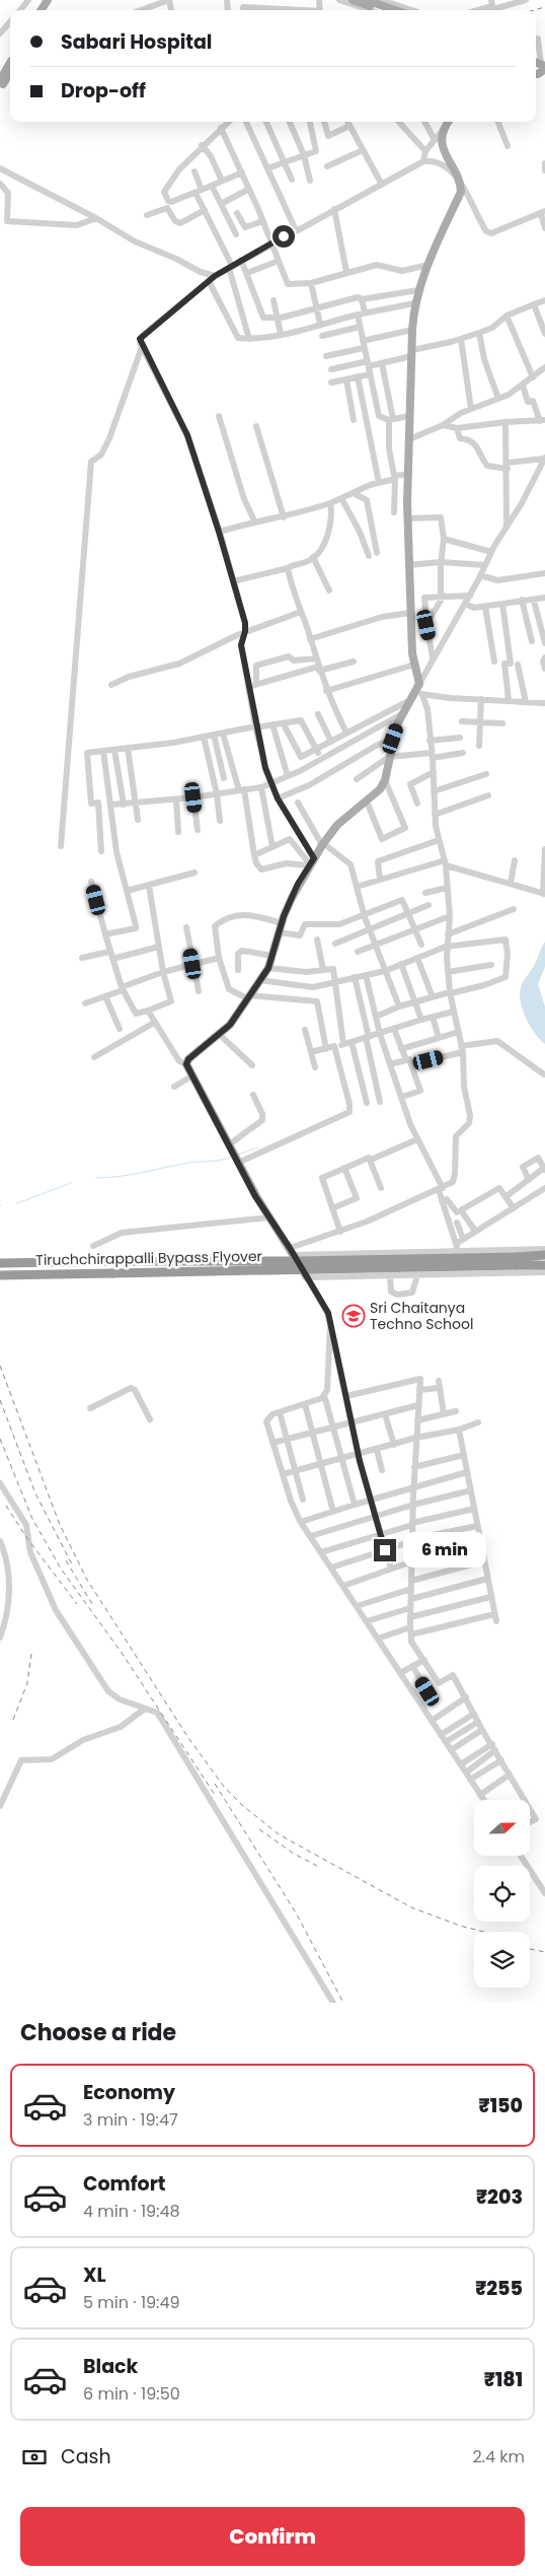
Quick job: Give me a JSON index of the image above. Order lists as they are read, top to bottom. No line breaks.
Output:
{"streets":{"highway":["Tiruchchirappalli Bypass Flyover"]},"places":{"school or university":["Sri Chaitanya Techno School"]},"north":"right","page":{"banner":["Sabari Hospital","Drop-off"],"bubble":"6 min","heading":"Choose a ride","list":[{"name":"Economy","note":"3 min · 19:47","value":"₹150"},{"name":"Comfort","note":"4 min · 19:48","value":"₹203"},{"name":"XL","note":"5 min · 19:49","value":"₹255"},{"name":"Black","note":"6 min · 19:50","value":"₹181"}],"pay":["Cash","2.4 km"],"buttons":"Confirm"}}
